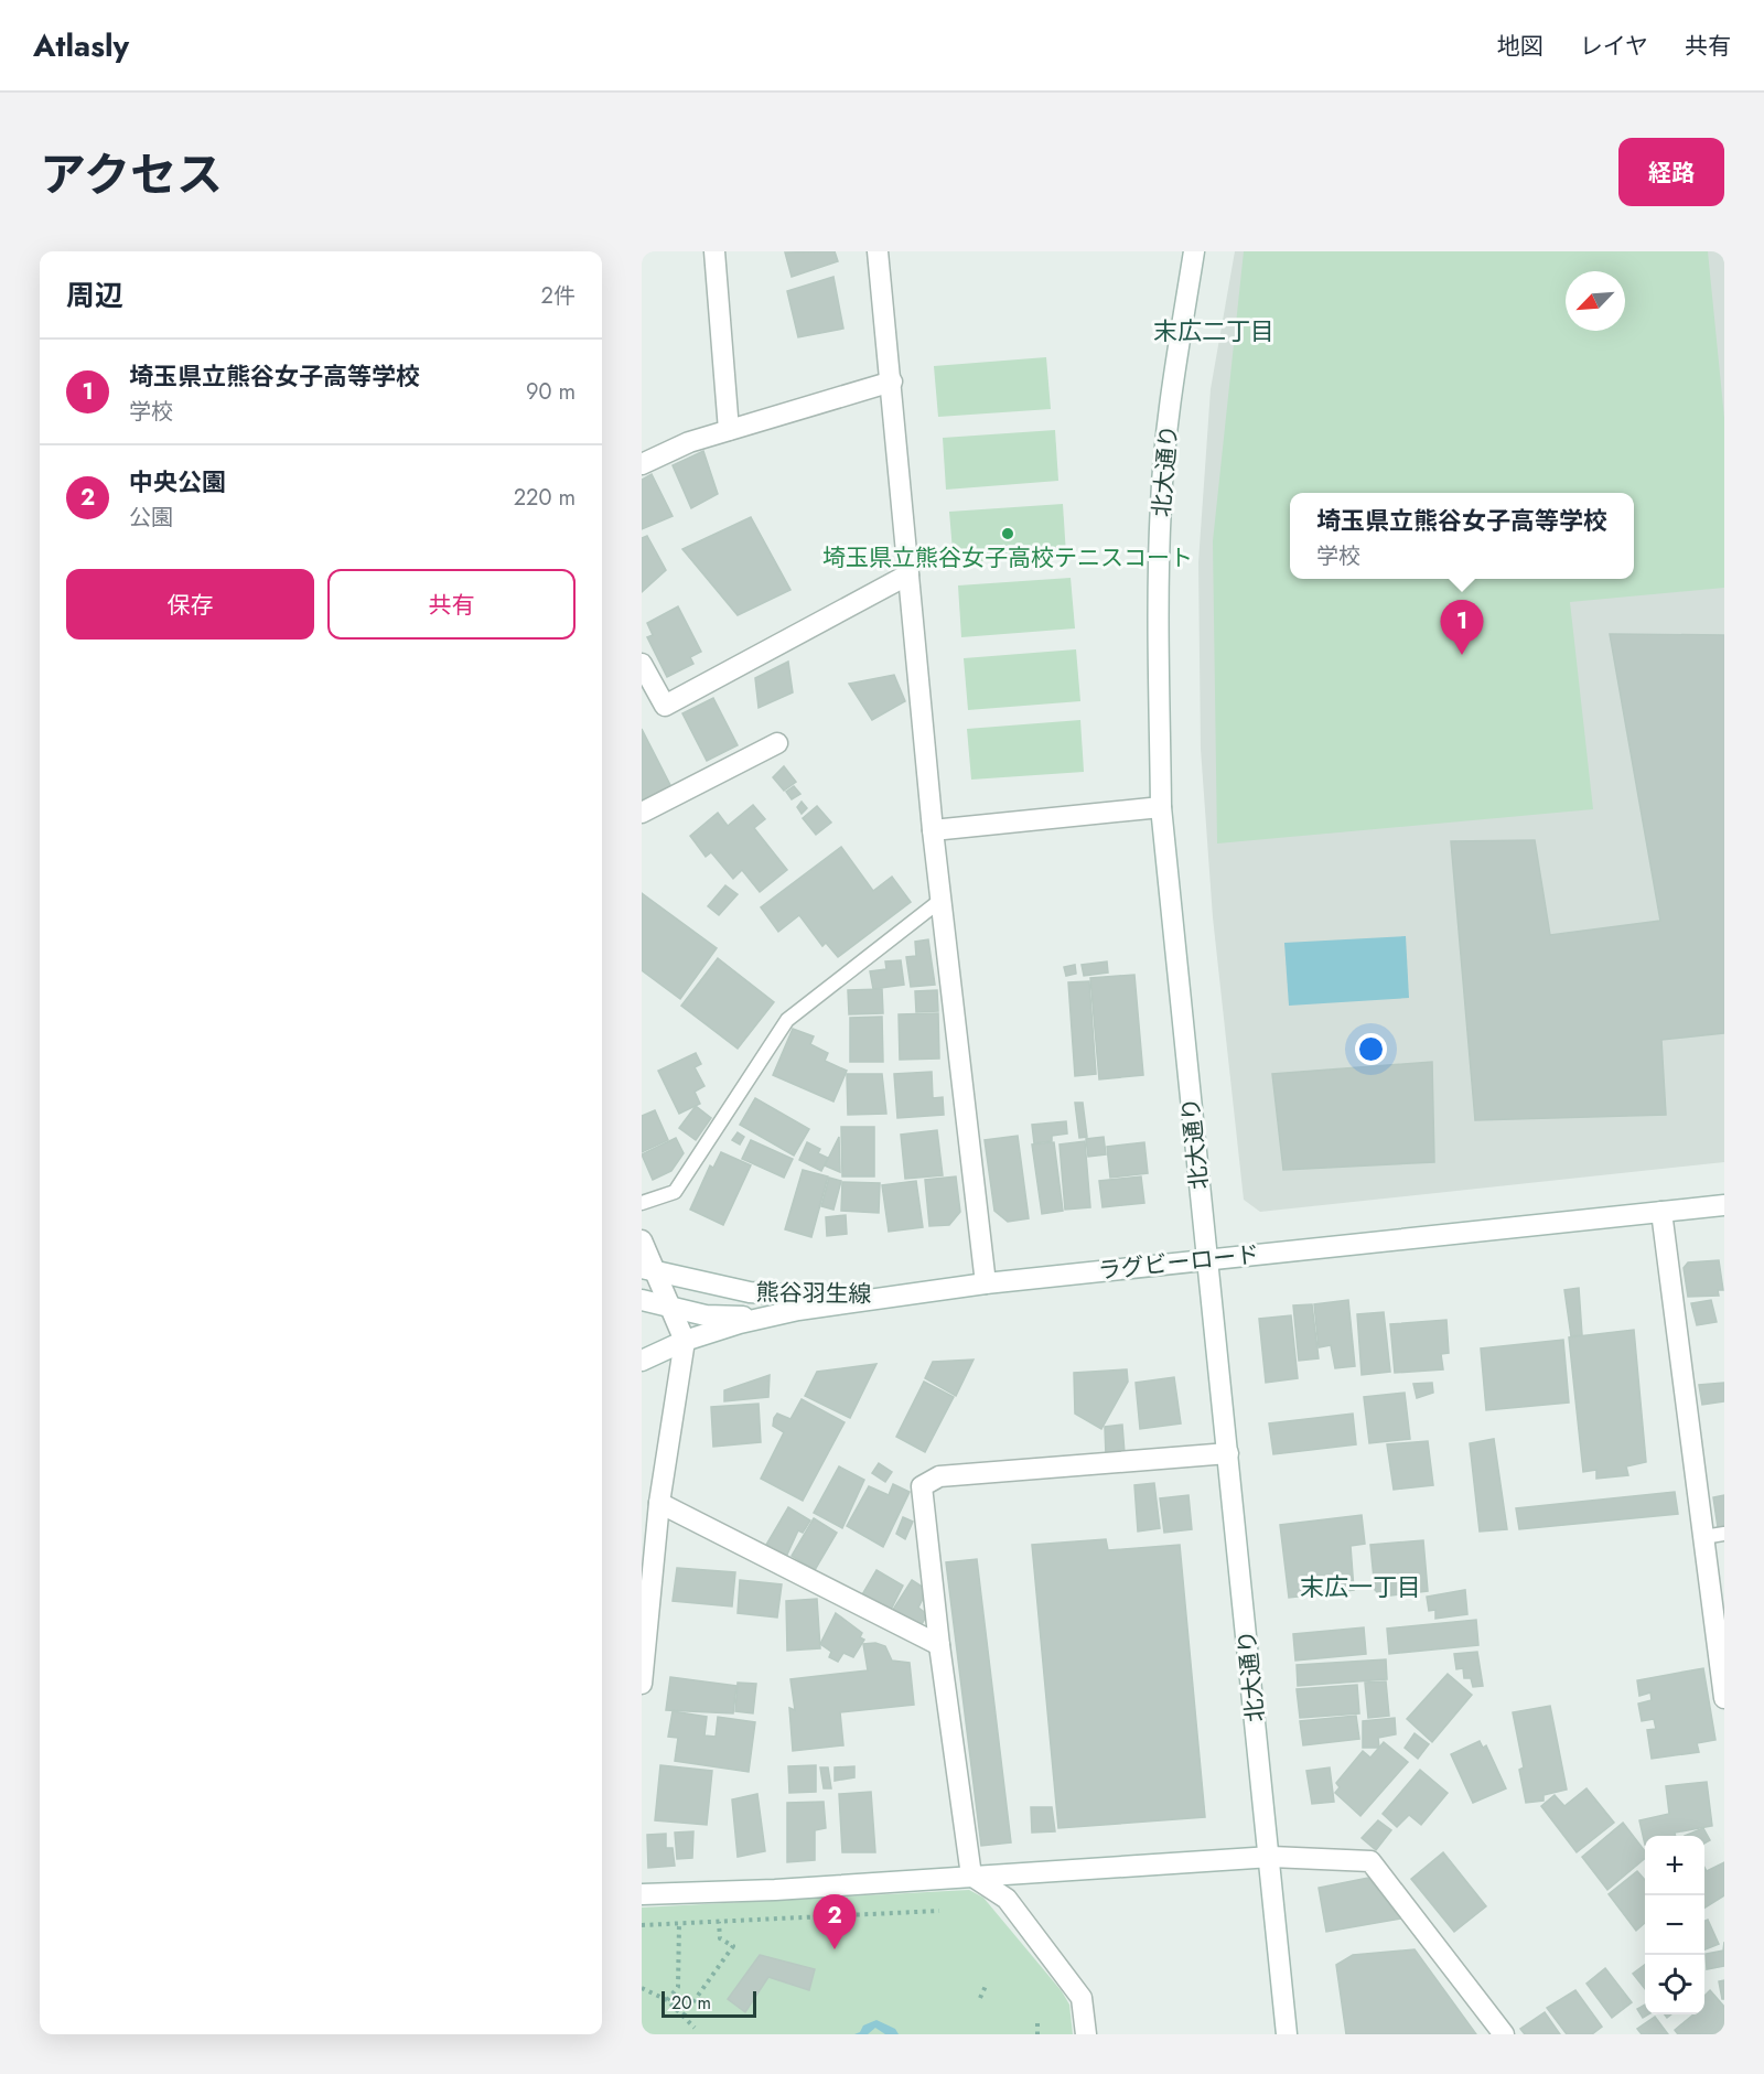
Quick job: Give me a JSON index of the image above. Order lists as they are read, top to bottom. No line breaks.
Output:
{"streets":{"street":["北大通り","ラグビーロード","熊谷羽生線"]},"crossings":[["北大通り","ラグビーロード"],["ラグビーロード","熊谷羽生線"]],"districts":["末広二丁目","末広一丁目"],"places":["埼玉県立熊谷女子高校テニスコート"],"scale_bar":"20 m","north":"bottom left","page":{"header":"Atlasly","nav":["地図","レイヤ","共有"],"title":"アクセス","buttons":["経路",["保存","共有"]],"heading":["周辺","2件"],"list":[{"mark":"1","name":"埼玉県立熊谷女子高等学校","note":"学校","value":"90 m"},{"mark":"2","name":"中央公園","note":"公園","value":"220 m"}],"popup":["埼玉県立熊谷女子高等学校","学校"],"pins":["1","2"],"map_buttons":["+","−"],"scale":"20 m"}}
